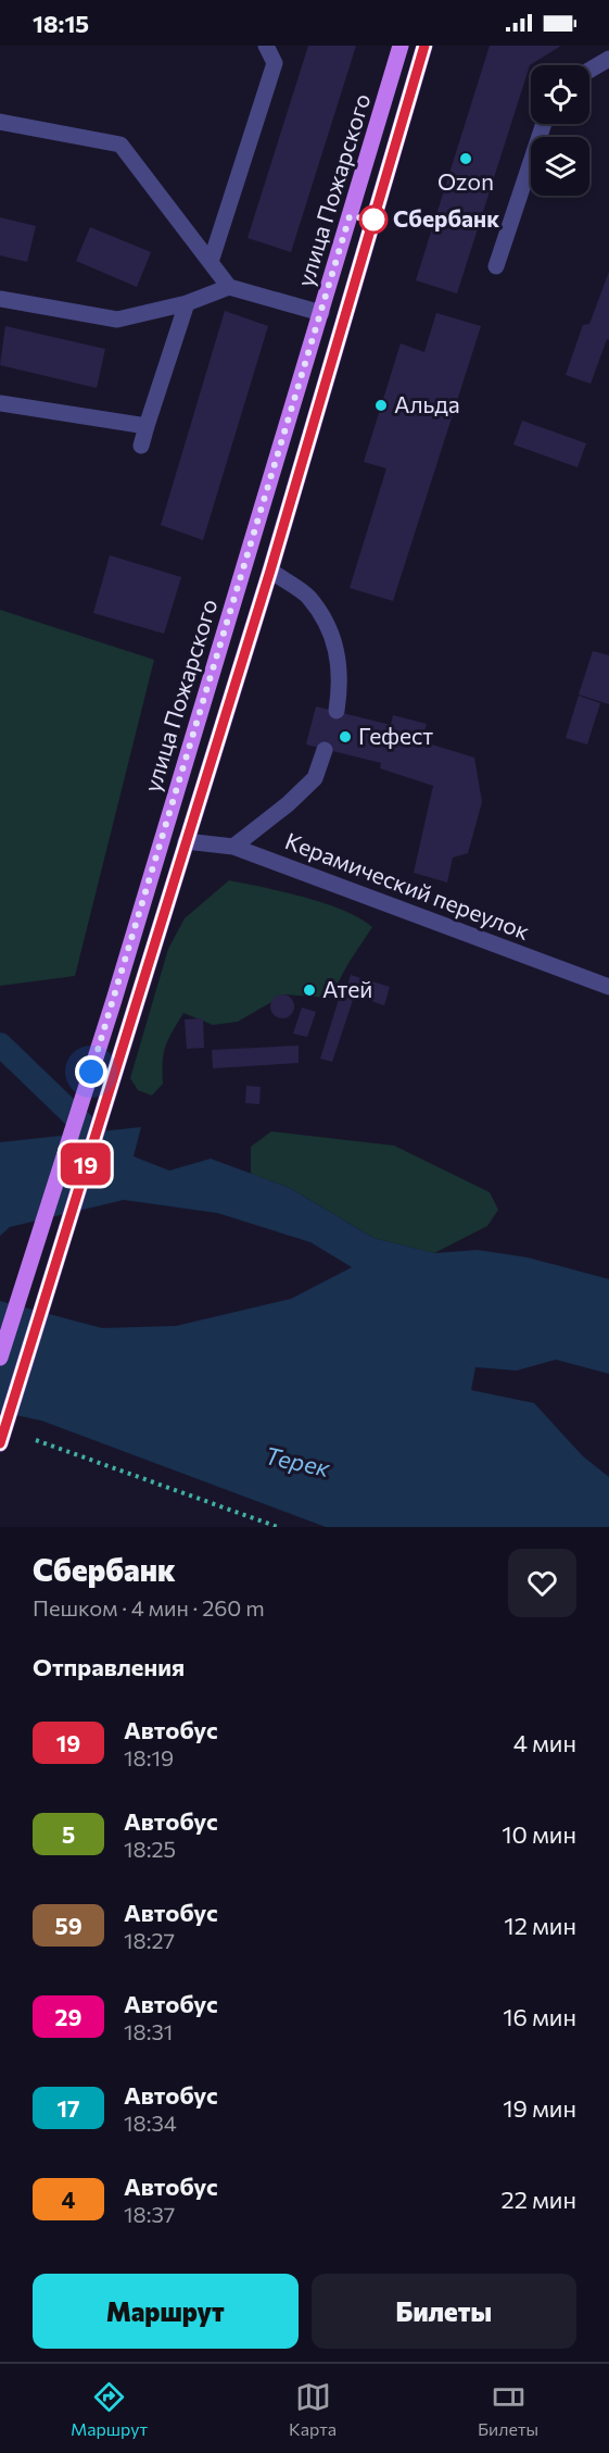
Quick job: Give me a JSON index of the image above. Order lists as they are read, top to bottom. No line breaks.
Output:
{"streets":{"main road":["улица Пожарского"],"street":["Керамический переулок"]},"crossings":[["улица Пожарского","Керамический переулок"]],"water":["Терек"],"places":["Ozon","Сбербанк","Альда","Гефест","Атей"],"lines":["bus line 19"],"page":{"status":"18:15","on_map":"19","heading":[["Сбербанк","Пешком · 4 мин · 260 m"],"Отправления"],"list":[{"mark":"19","name":"Автобус","note":"18:19","value":"4 мин"},{"mark":"5","name":"Автобус","note":"18:25","value":"10 мин"},{"mark":"59","name":"Автобус","note":"18:27","value":"12 мин"},{"mark":"29","name":"Автобус","note":"18:31","value":"16 мин"},{"mark":"17","name":"Автобус","note":"18:34","value":"19 мин"},{"mark":"4","name":"Автобус","note":"18:37","value":"22 мин"}],"buttons":["Маршрут","Билеты"],"tabs":["Маршрут","Карта","Билеты"]}}
